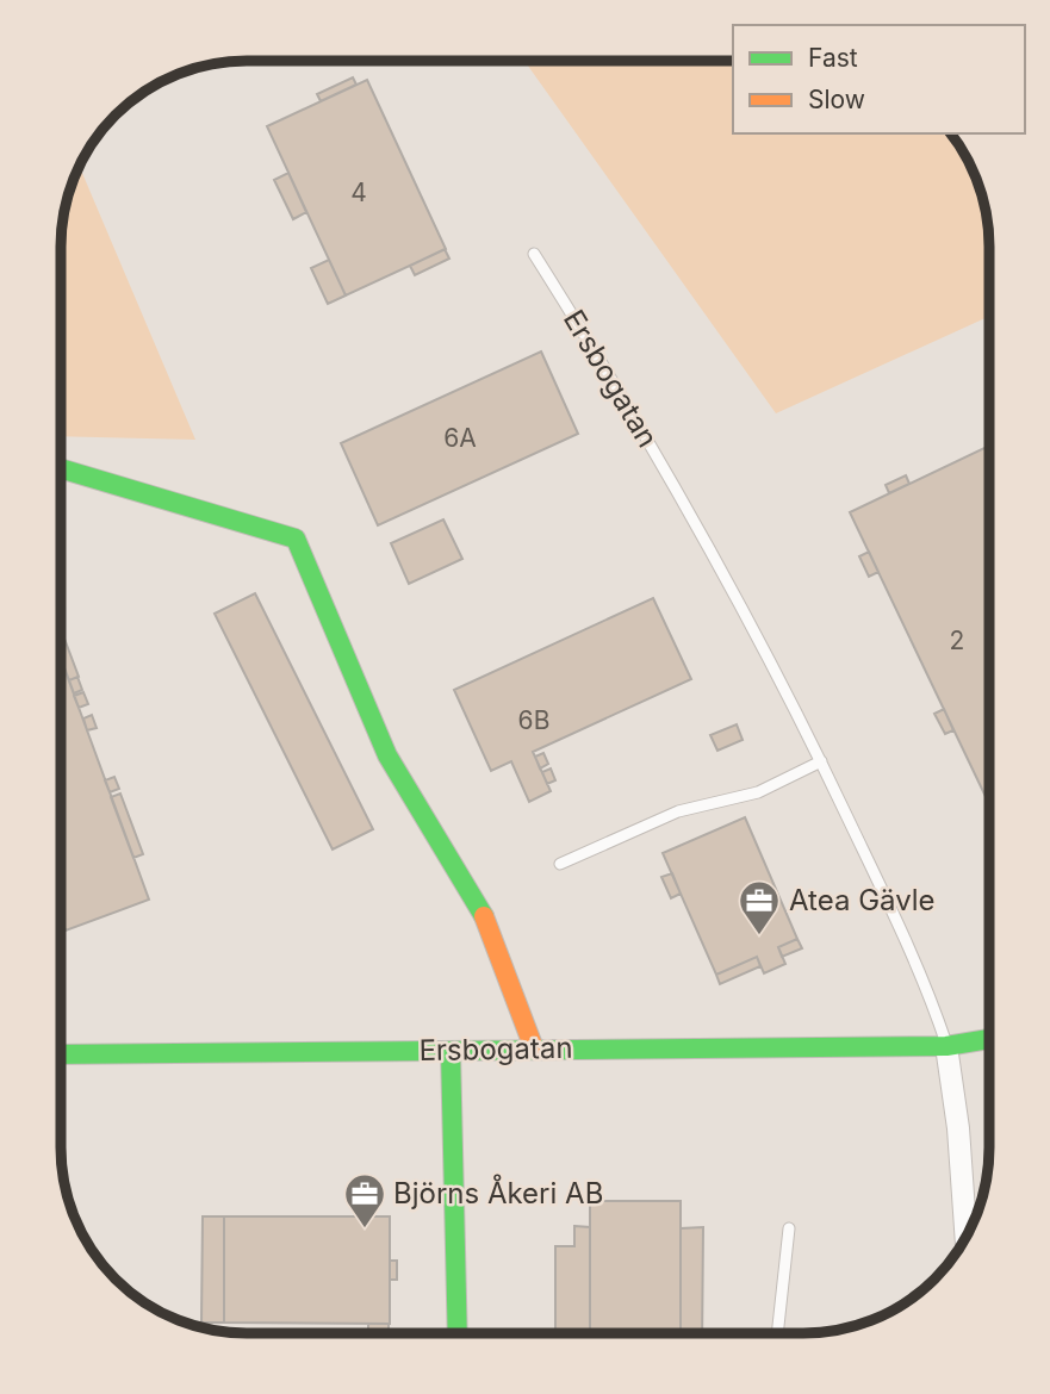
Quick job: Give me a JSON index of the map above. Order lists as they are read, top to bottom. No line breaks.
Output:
{"streets":{"street":["Ersbogatan"]},"places":{"office":["Atea Gävle","Björns Åkeri AB"]},"house_numbers":["4","6A","2","6B"],"legend":["Fast","Slow"]}
